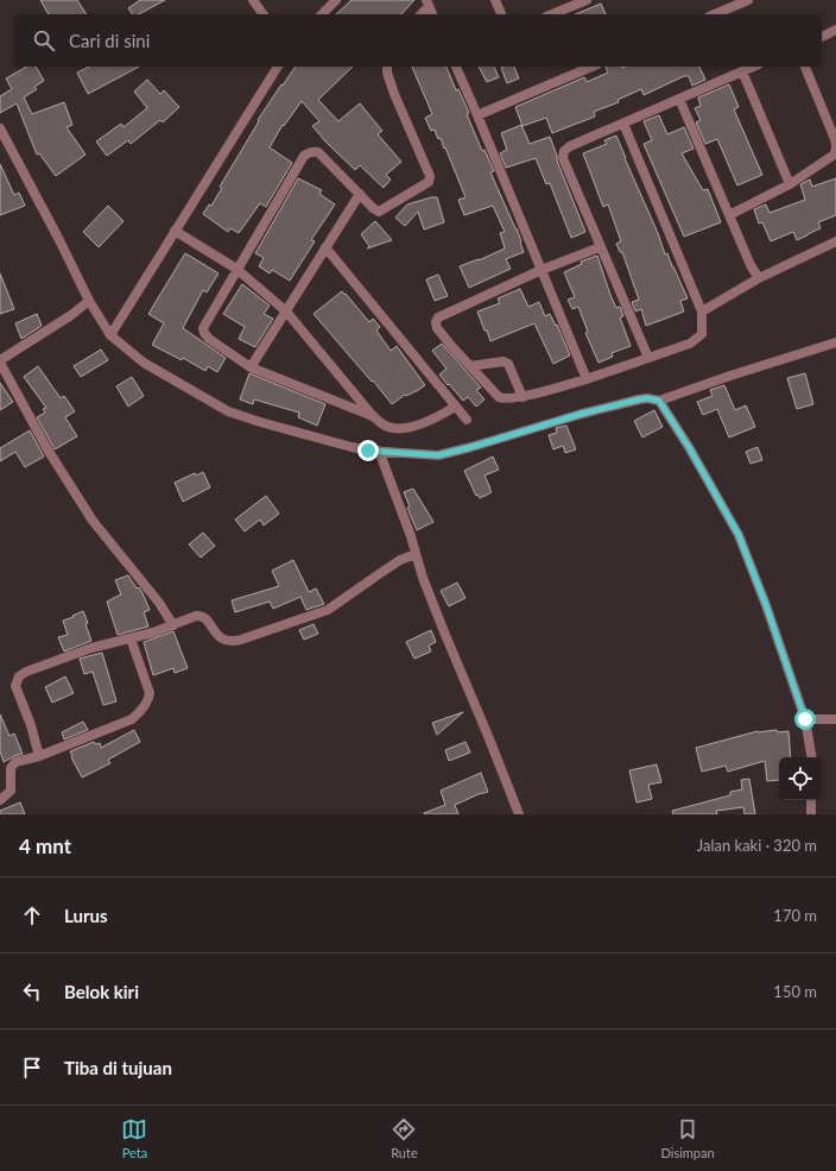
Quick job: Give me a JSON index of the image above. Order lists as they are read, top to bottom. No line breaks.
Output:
{"page":{"search":"Cari di sini","heading":["4 mnt","Jalan kaki · 320 m"],"list":[["Lurus","170 m"],["Belok kiri","150 m"],"Tiba di tujuan"],"nav":["Peta","Rute","Disimpan"]}}
